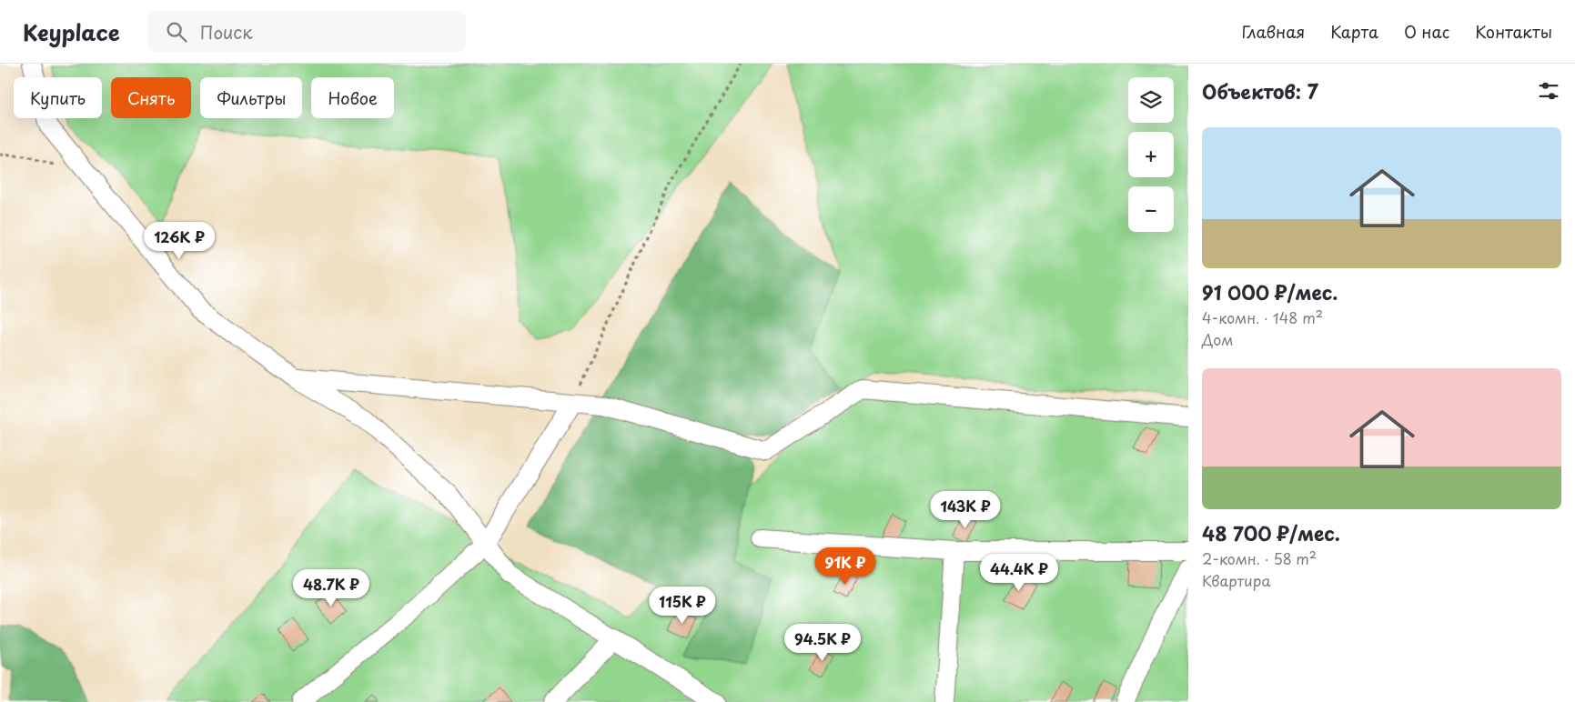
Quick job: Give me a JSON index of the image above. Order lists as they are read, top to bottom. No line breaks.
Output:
{"page":{"header":"Keyplace","search":"Поиск","nav":["Главная","Карта","О нас","Контакты"],"heading":"Объектов: 7","map_buttons":["+","−"],"chip":["Купить","Снять","Фильтры","Новое"],"list":[{"name":"91 000 ₽/мес.","note":"4-комн. · 148 m² · Дом"},{"name":"48 700 ₽/мес.","note":"2-комн. · 58 m² · Квартира"}],"price":["126K ₽","143K ₽","91K ₽","44.4K ₽","48.7K ₽","115K ₽","94.5K ₽"]}}
